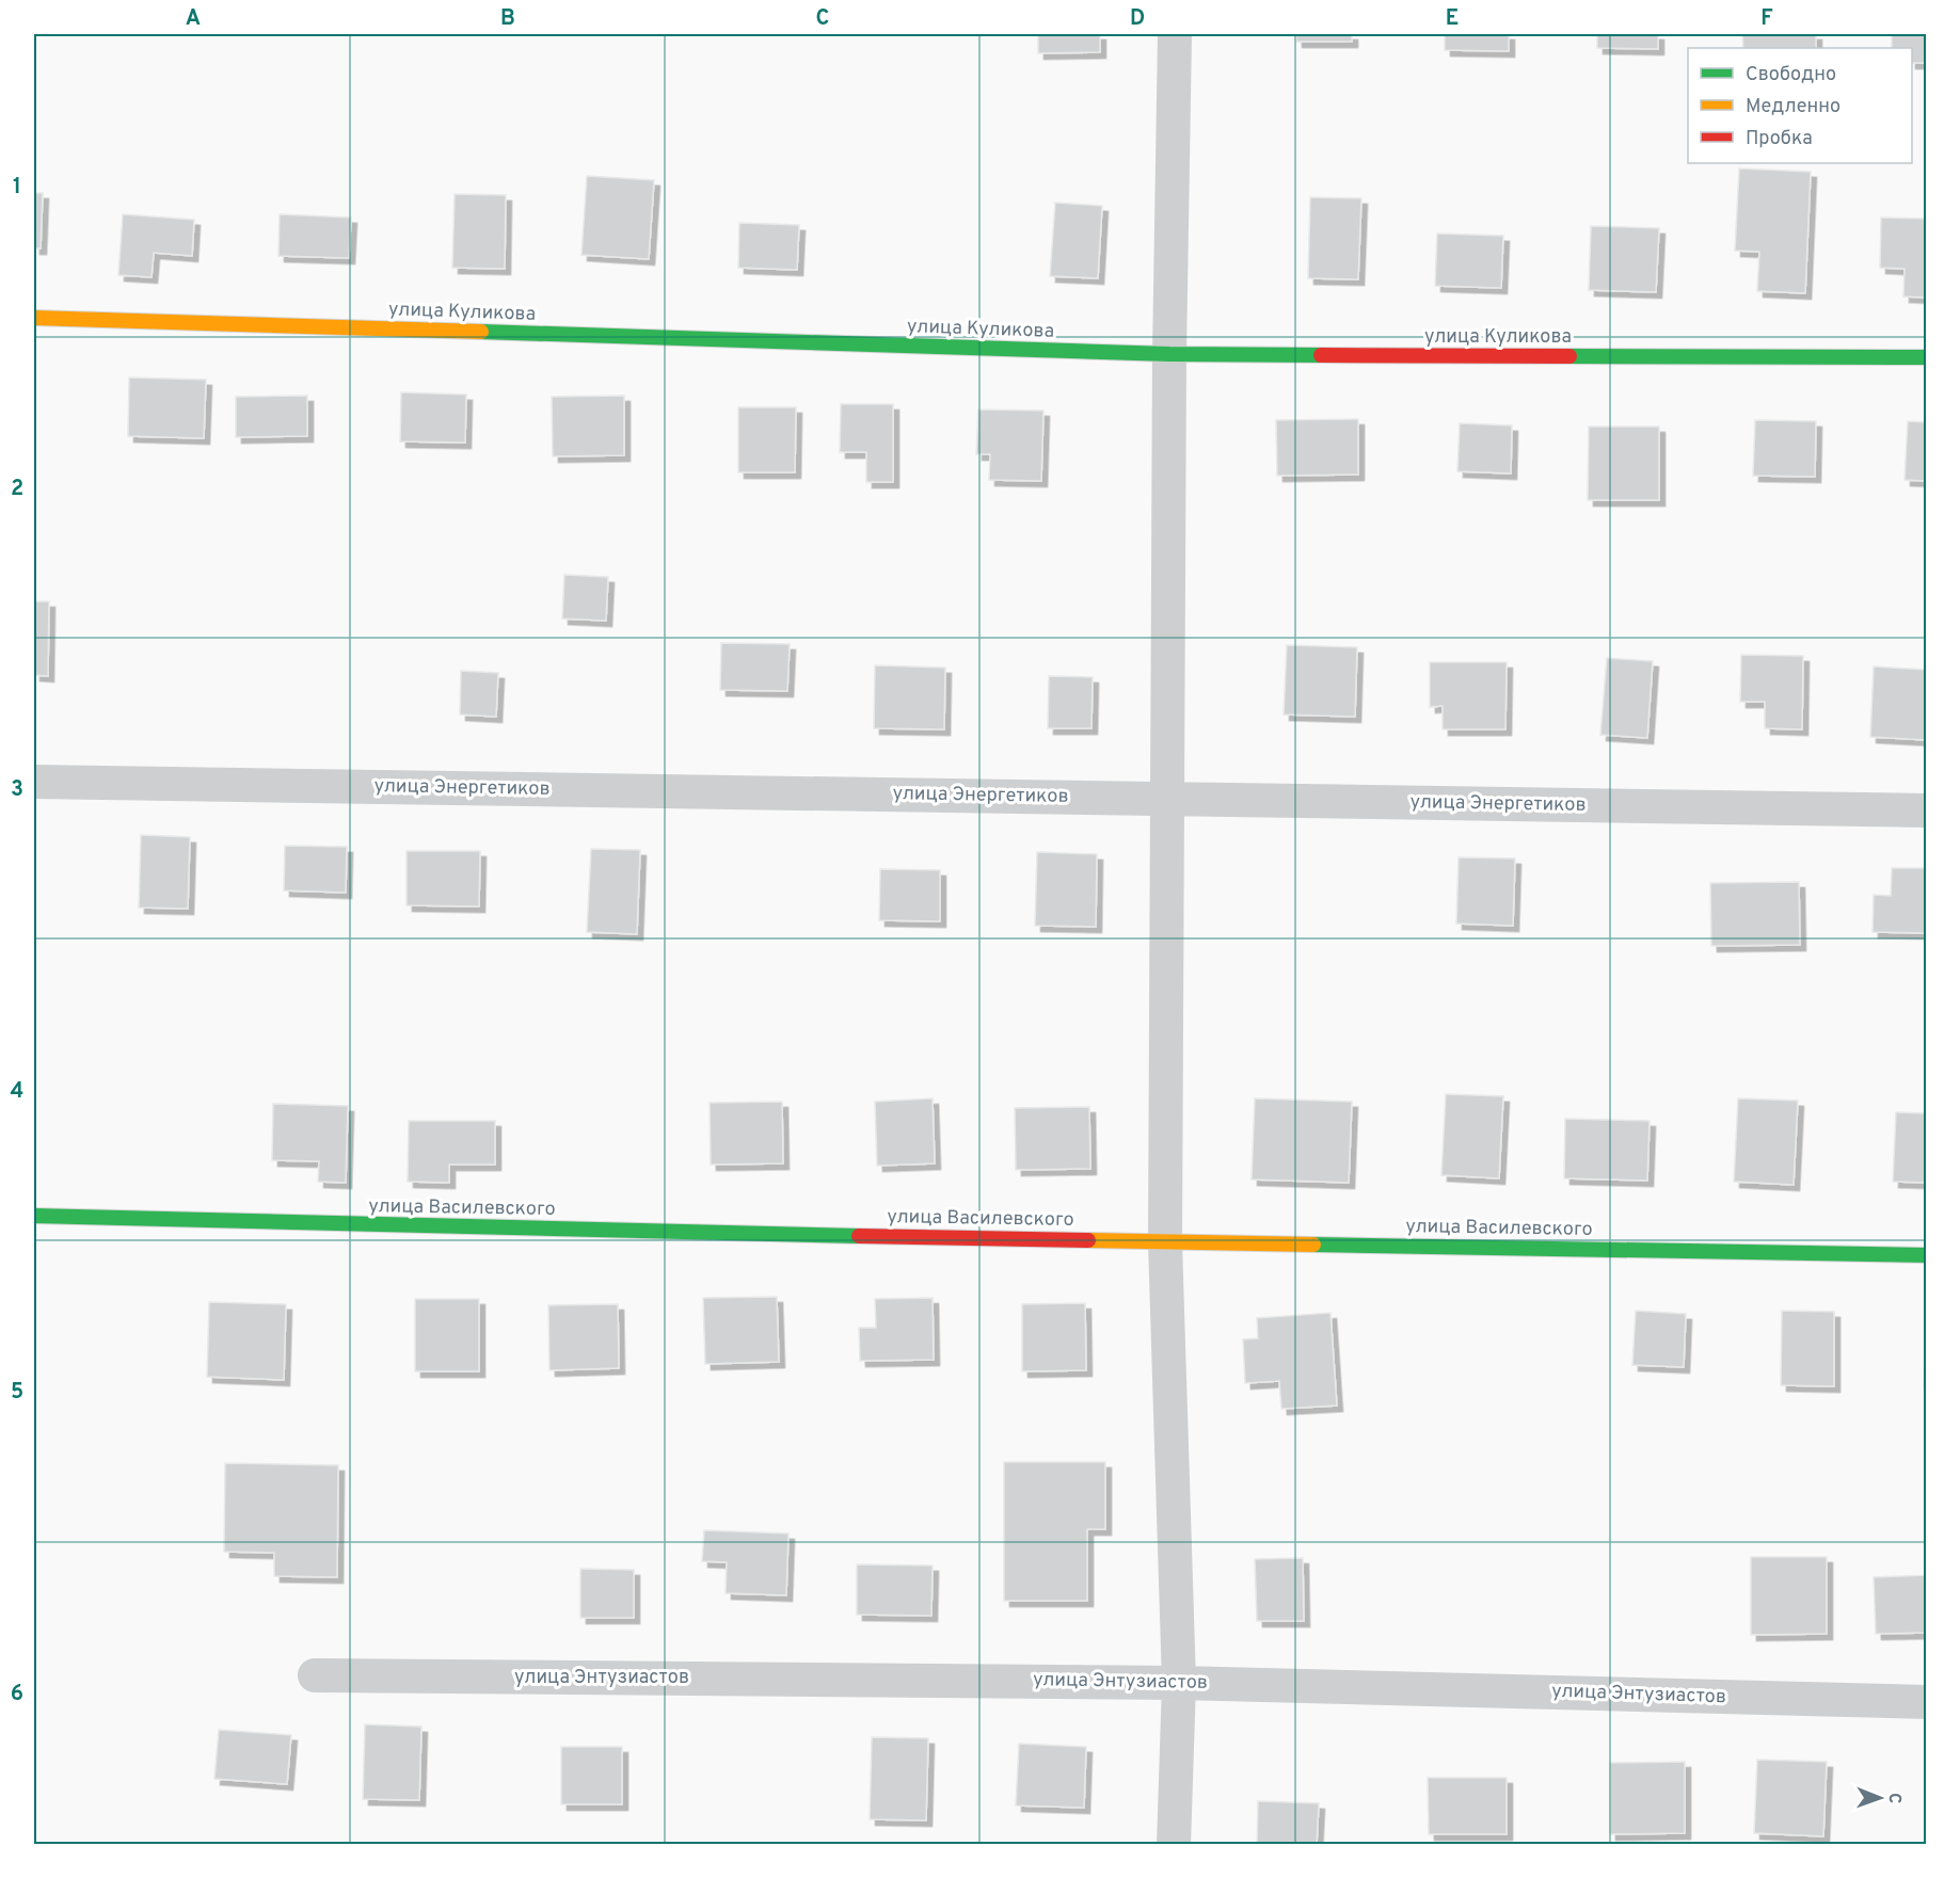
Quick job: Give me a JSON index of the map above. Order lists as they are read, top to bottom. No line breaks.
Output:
{"streets":{"street":["улица Куликова","улица Энергетиков","улица Василевского","улица Энтузиастов"]},"legend":["Свободно","Медленно","Пробка"],"north":"right","grid":{"columns":["A","B","C","D","E","F"],"rows":["1","2","3","4","5","6"]}}
